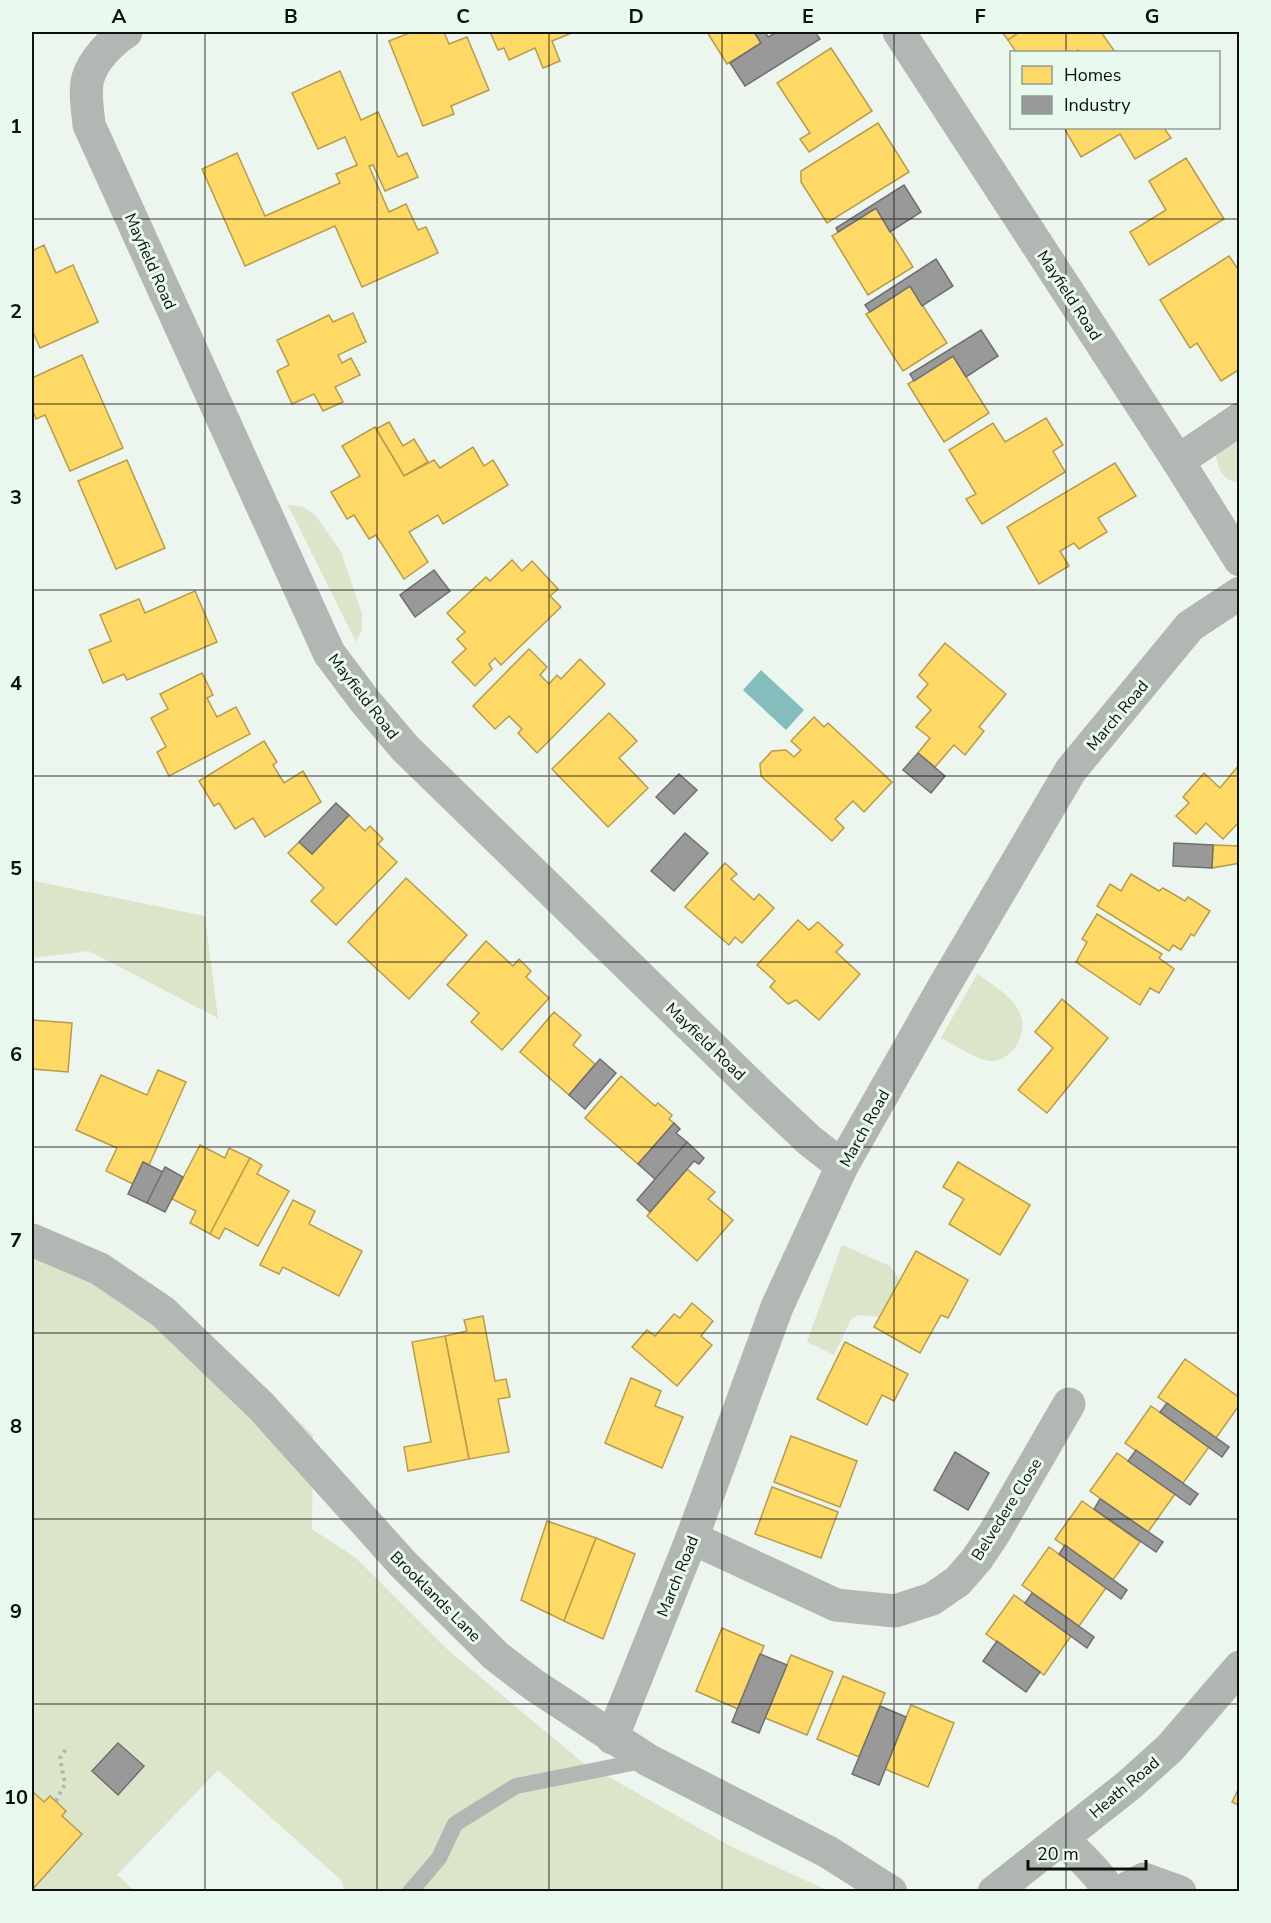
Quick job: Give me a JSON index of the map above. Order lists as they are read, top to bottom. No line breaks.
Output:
{"streets":{"main road":["Heath Road"],"street":["Mayfield Road","March Road","Belvedere Close","Brooklands Lane"]},"crossings":[["Mayfield Road","March Road"],["March Road","Belvedere Close"],["March Road","Brooklands Lane"]],"legend":["Homes","Industry"],"scale_bar":"20 m","grid":{"columns":["A","B","C","D","E","F","G"],"rows":["1","2","3","4","5","6","7","8","9","10"]}}
